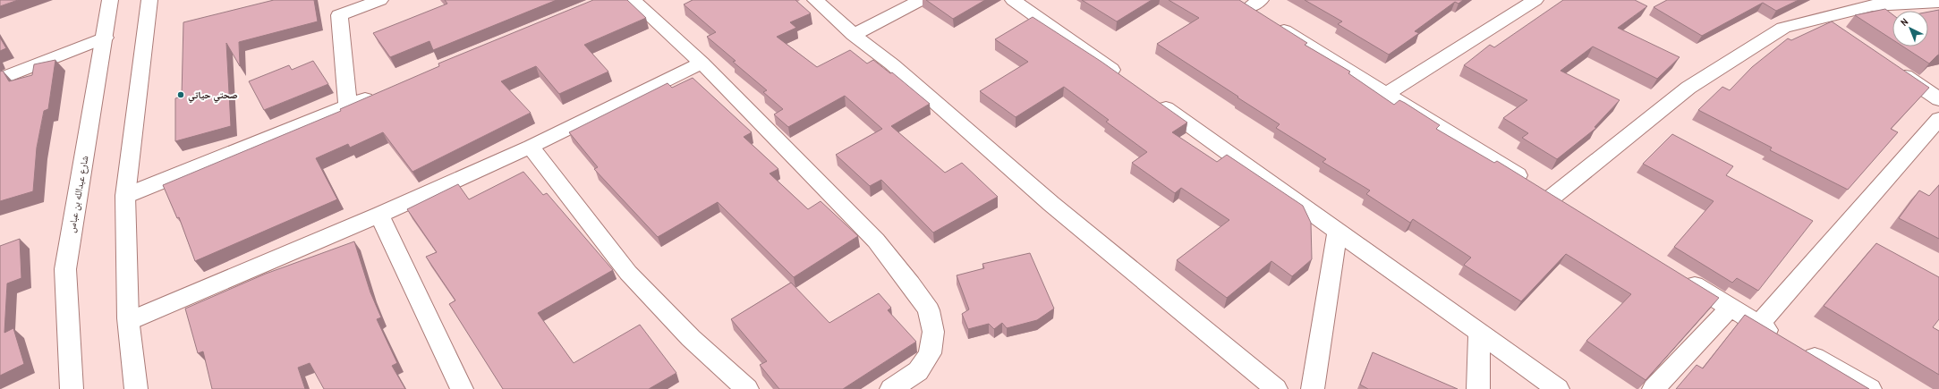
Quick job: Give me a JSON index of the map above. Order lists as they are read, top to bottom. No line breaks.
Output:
{"streets":{"street":["شارع عبدالله بن عباس"]},"places":["صحتي حياتي"],"north":"top left"}
